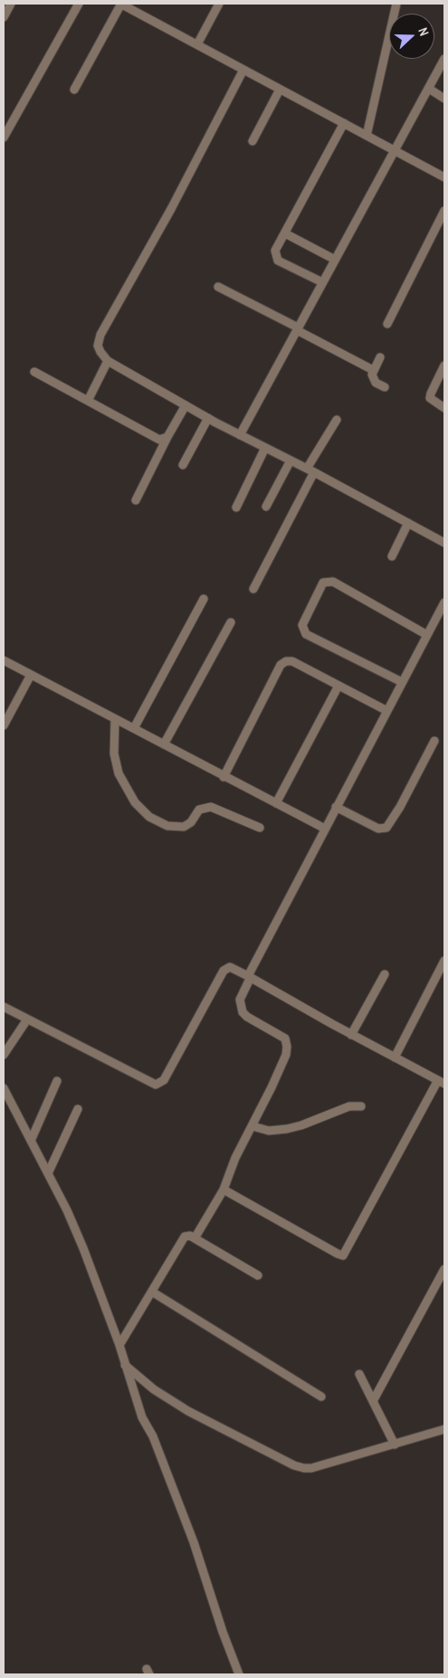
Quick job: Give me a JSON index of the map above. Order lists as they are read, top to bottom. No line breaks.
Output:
{"north":"right"}
